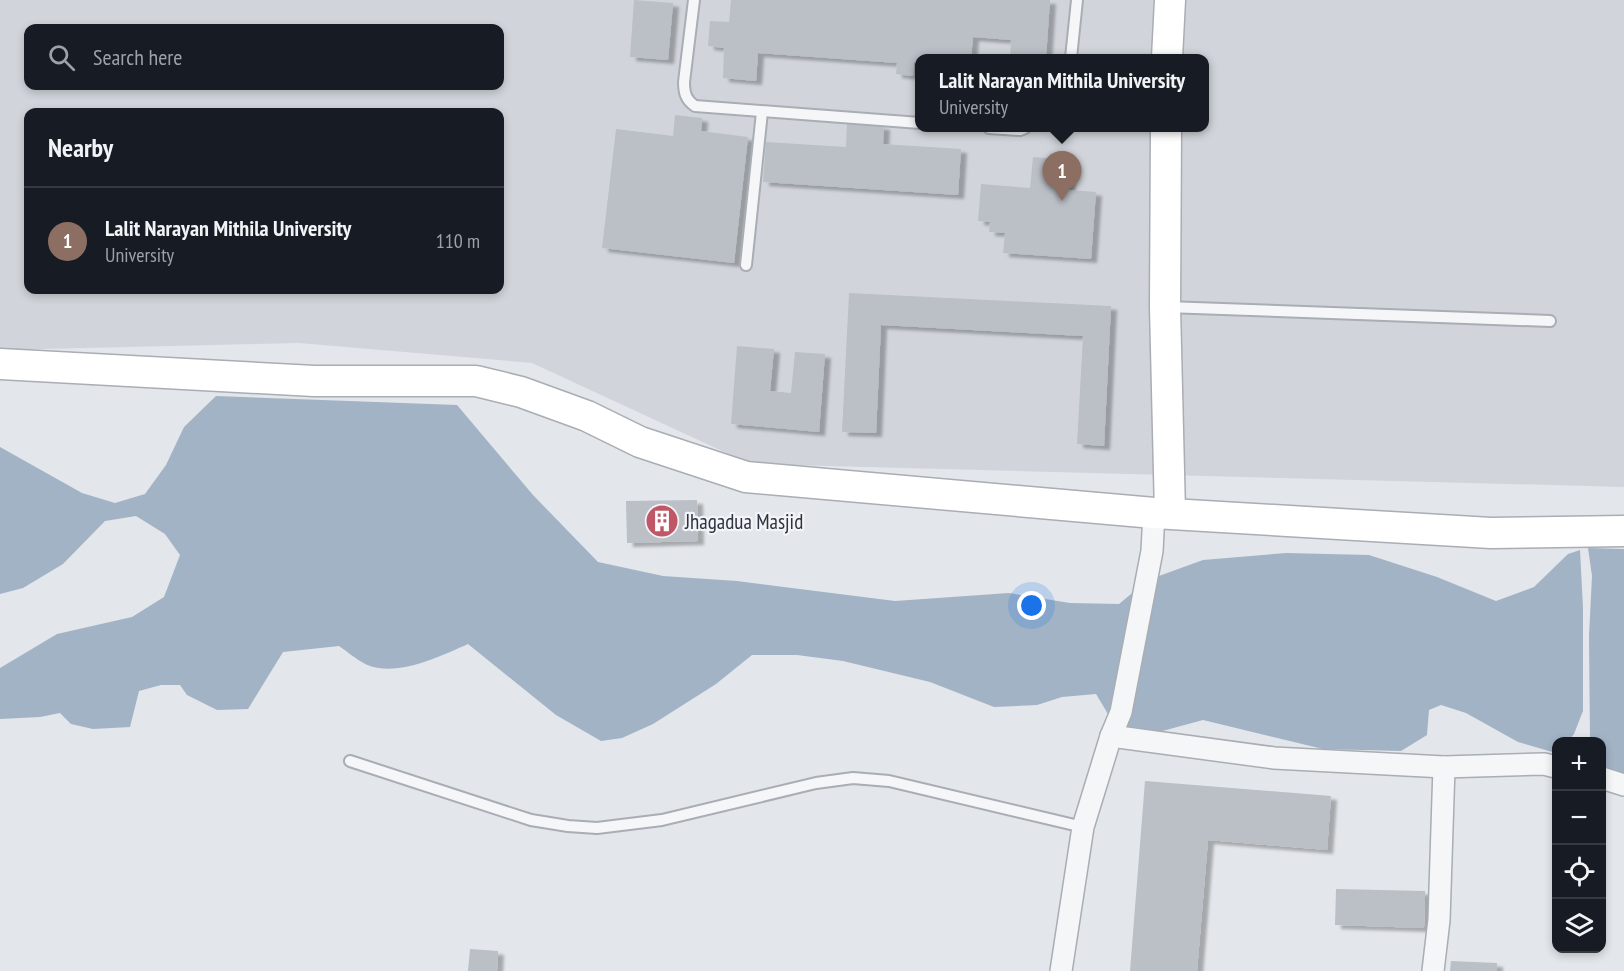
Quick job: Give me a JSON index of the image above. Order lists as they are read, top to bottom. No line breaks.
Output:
{"places":{"building":["Jhagadua Masjid"]},"page":{"search":"Search here","popup":["Lalit Narayan Mithila University","University"],"heading":"Nearby","pins":"1","list":[{"mark":"1","name":"Lalit Narayan Mithila University","note":"University","value":"110 m"}],"map_buttons":["+","−"]}}
